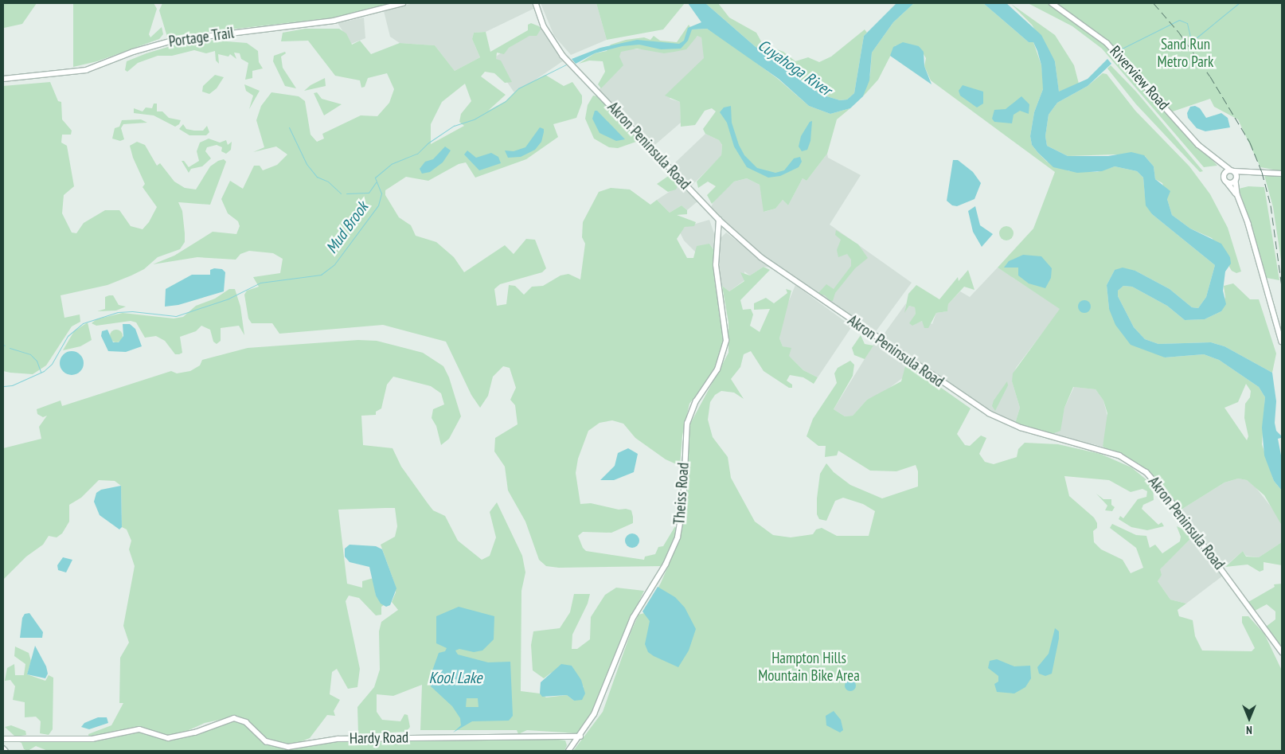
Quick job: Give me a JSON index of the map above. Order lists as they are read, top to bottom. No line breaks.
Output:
{"streets":{"main road":["Portage Trail","Riverview Road"],"street":["Akron Peninsula Road","Theiss Road","Hardy Road"]},"crossings":[["Akron Peninsula Road","Theiss Road"],["Theiss Road","Hardy Road"]],"water":["Cuyahoga River","Mud Brook","Kool Lake"],"parks":["Sand Run Metro Park","Hampton Hills Mountain Bike Area"],"north":"bottom"}
